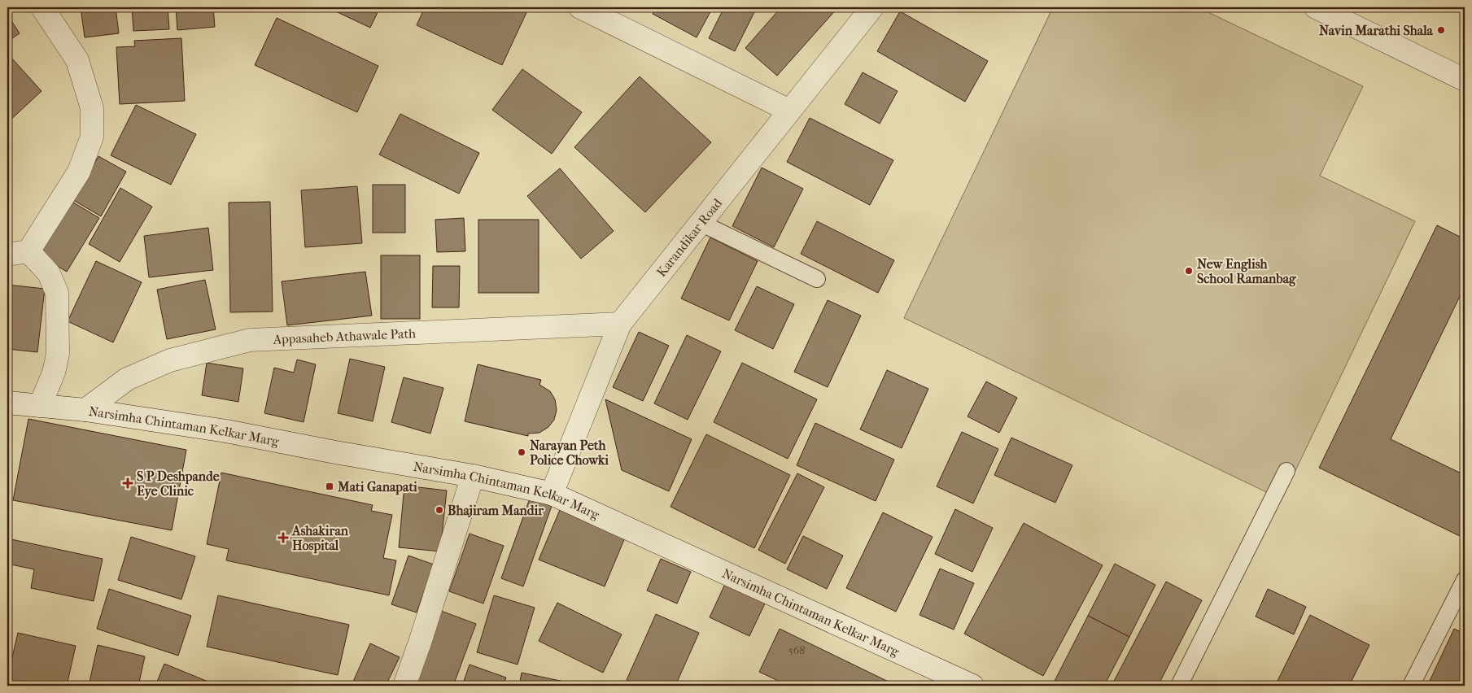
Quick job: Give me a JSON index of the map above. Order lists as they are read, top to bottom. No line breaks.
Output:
{"streets":{"street":["Karandikar Road","Appasaheb Athawale Path","Narsimha Chintaman Kelkar Marg"]},"crossings":[["Karandikar Road","Appasaheb Athawale Path"],["Karandikar Road","Narsimha Chintaman Kelkar Marg"],["Appasaheb Athawale Path","Narsimha Chintaman Kelkar Marg"]],"places":{"other":["Navin Marathi Shala","New English School Ramanbag","Narayan Peth Police Chowki","Bhajiram Mandir"],"health":["S P Deshpande Eye Clinic","Ashakiran Hospital"],"transit":["Mati Ganapati"]},"house_numbers":["568"]}
